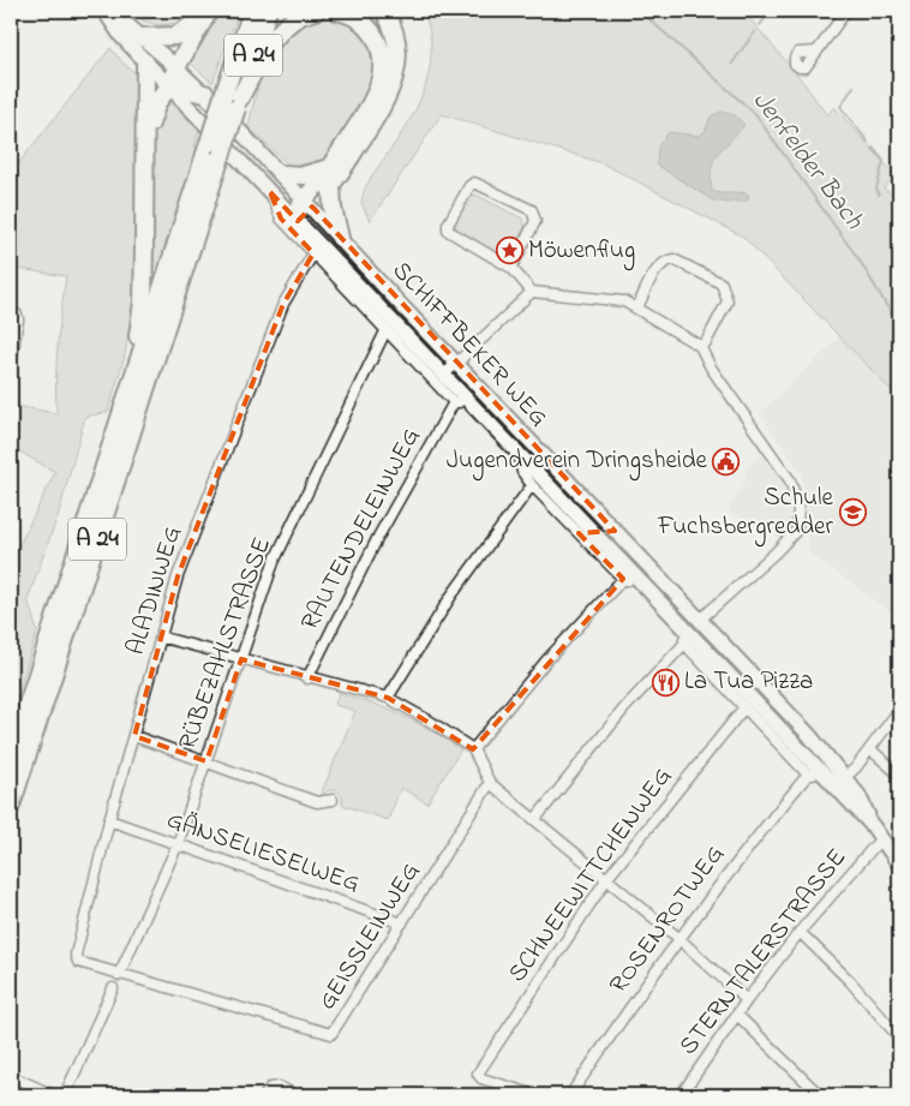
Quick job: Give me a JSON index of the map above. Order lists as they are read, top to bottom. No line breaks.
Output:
{"streets":{"highway":["A 24"],"main road":["SCHIFFBEKER WEG"],"street":["RAUTENDELEINWEG","ALADINWEG","RÜBEZAHLSTRASSE","GÄNSELIESELWEG","SCHNEEWITTCHENWEG","ROSENROTWEG","GEISSLEINWEG","STERNTALERSTRASSE"]},"crossings":[["SCHIFFBEKER WEG","RAUTENDELEINWEG"],["SCHIFFBEKER WEG","ALADINWEG"],["SCHIFFBEKER WEG","RÜBEZAHLSTRASSE"],["SCHIFFBEKER WEG","SCHNEEWITTCHENWEG"],["SCHIFFBEKER WEG","ROSENROTWEG"],["SCHIFFBEKER WEG","STERNTALERSTRASSE"],["ALADINWEG","GÄNSELIESELWEG"],["ALADINWEG","GEISSLEINWEG"],["RÜBEZAHLSTRASSE","GÄNSELIESELWEG"],["RÜBEZAHLSTRASSE","GEISSLEINWEG"],["GÄNSELIESELWEG","GEISSLEINWEG"]],"water":["Jenfelder Bach"],"places":{"place":["Möwenflug"],"public building":["Jugendverein Dringsheide"],"school or university":["Schule Fuchsbergredder"],"restaurant":["La Tua Pizza"]}}
